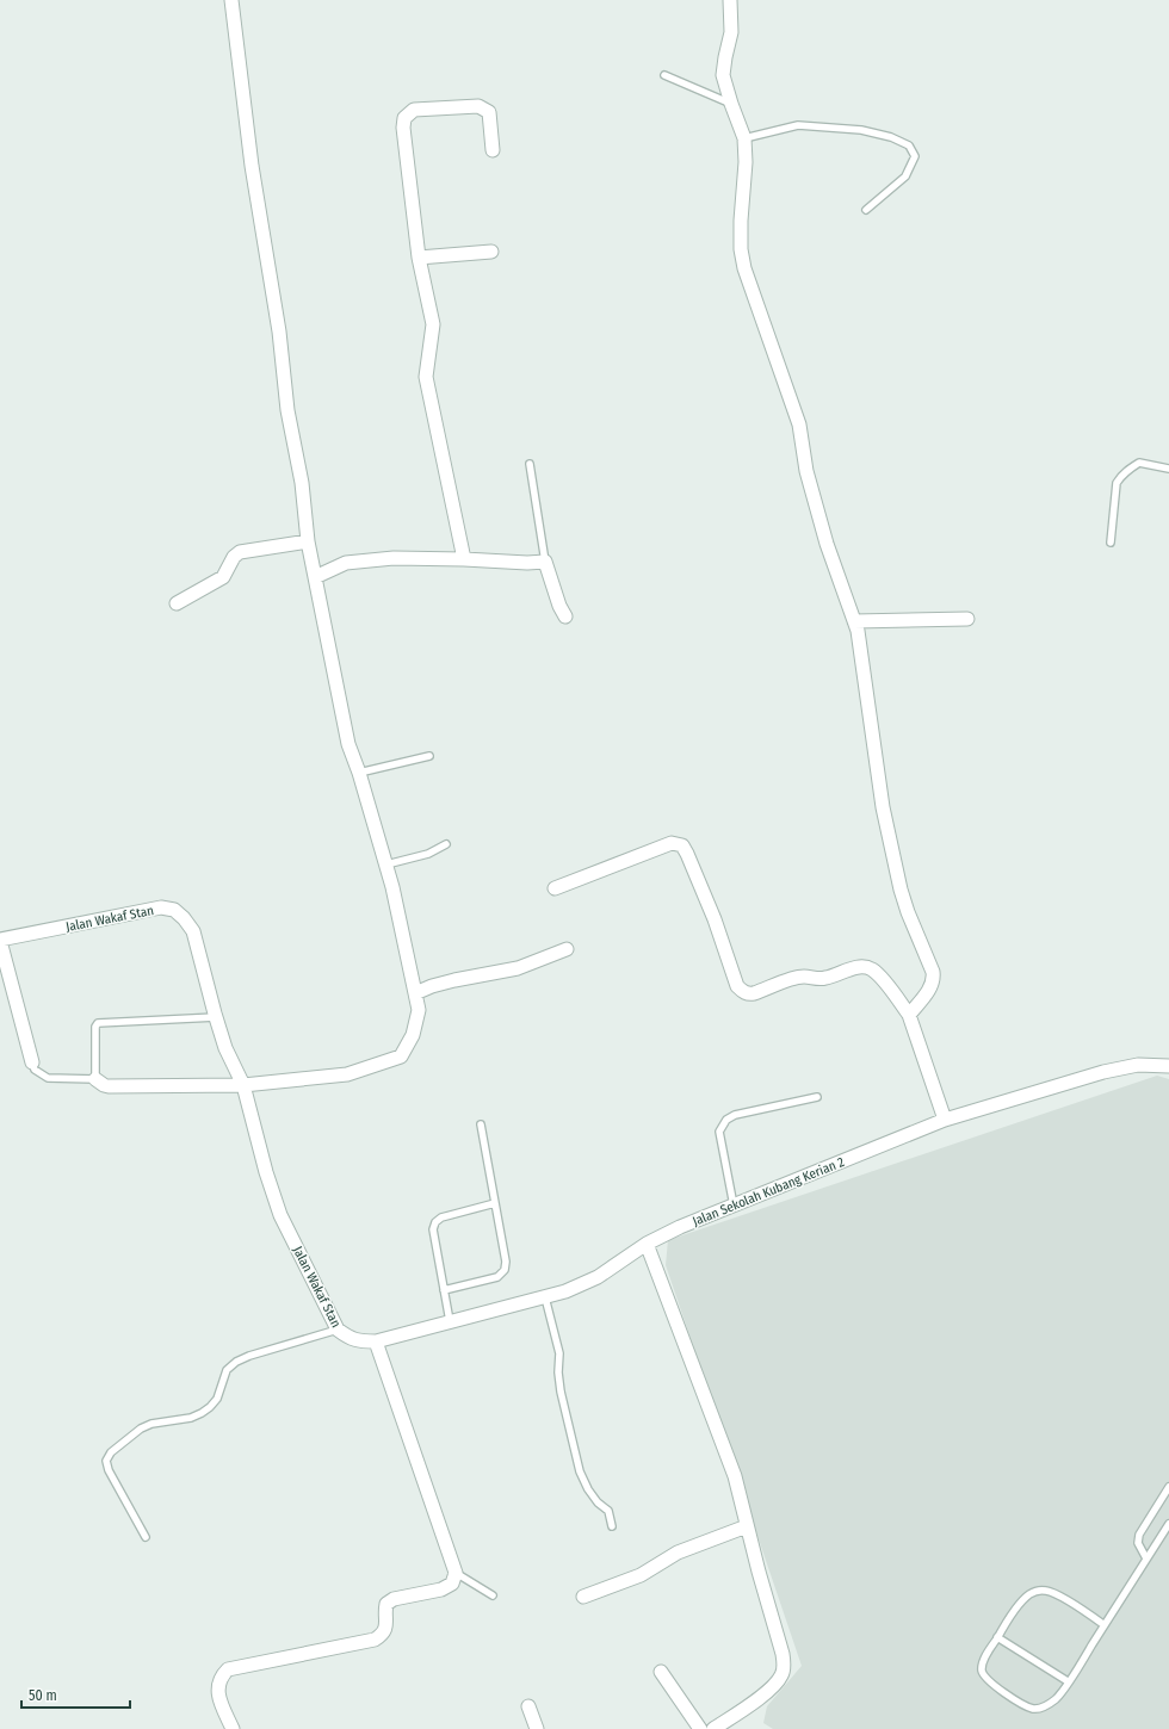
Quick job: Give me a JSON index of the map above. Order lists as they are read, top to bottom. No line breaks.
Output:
{"streets":{"street":["Jalan Wakaf Stan","Jalan Sekolah Kubang Kerian 2"]},"crossings":[["Jalan Wakaf Stan","Jalan Sekolah Kubang Kerian 2"]],"scale_bar":"50 m"}
